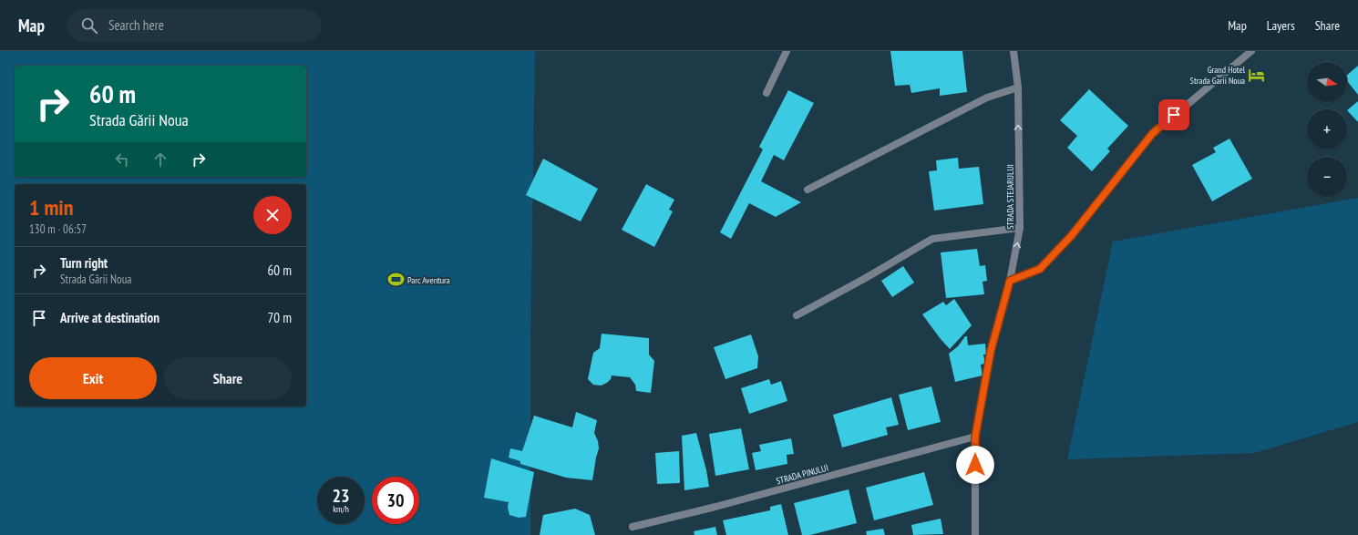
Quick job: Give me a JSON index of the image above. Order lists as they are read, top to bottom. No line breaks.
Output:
{"streets":{"street":["STRADA STEJARULUI","STRADA PINULUI"]},"crossings":[["STRADA STEJARULUI","STRADA PINULUI"]],"one_way":["STRADA STEJARULUI"],"places":{"hotel":["Grand Hotel Strada Garii Noua"],"sports":["Parc Aventura"]},"north":"right","page":{"header":"Map","search":"Search here","nav":["Map","Layers","Share"],"map_buttons":["+","−"],"turn":["60 m","Strada Gării Noua"],"heading":["1 min","130 m · 06:57"],"list":[{"name":"Turn right","note":"Strada Gării Noua","value":"60 m"},{"name":"Arrive at destination","value":"70 m"}],"buttons":["Exit","Share"],"speed":"23 km/h","limit":"30"}}
